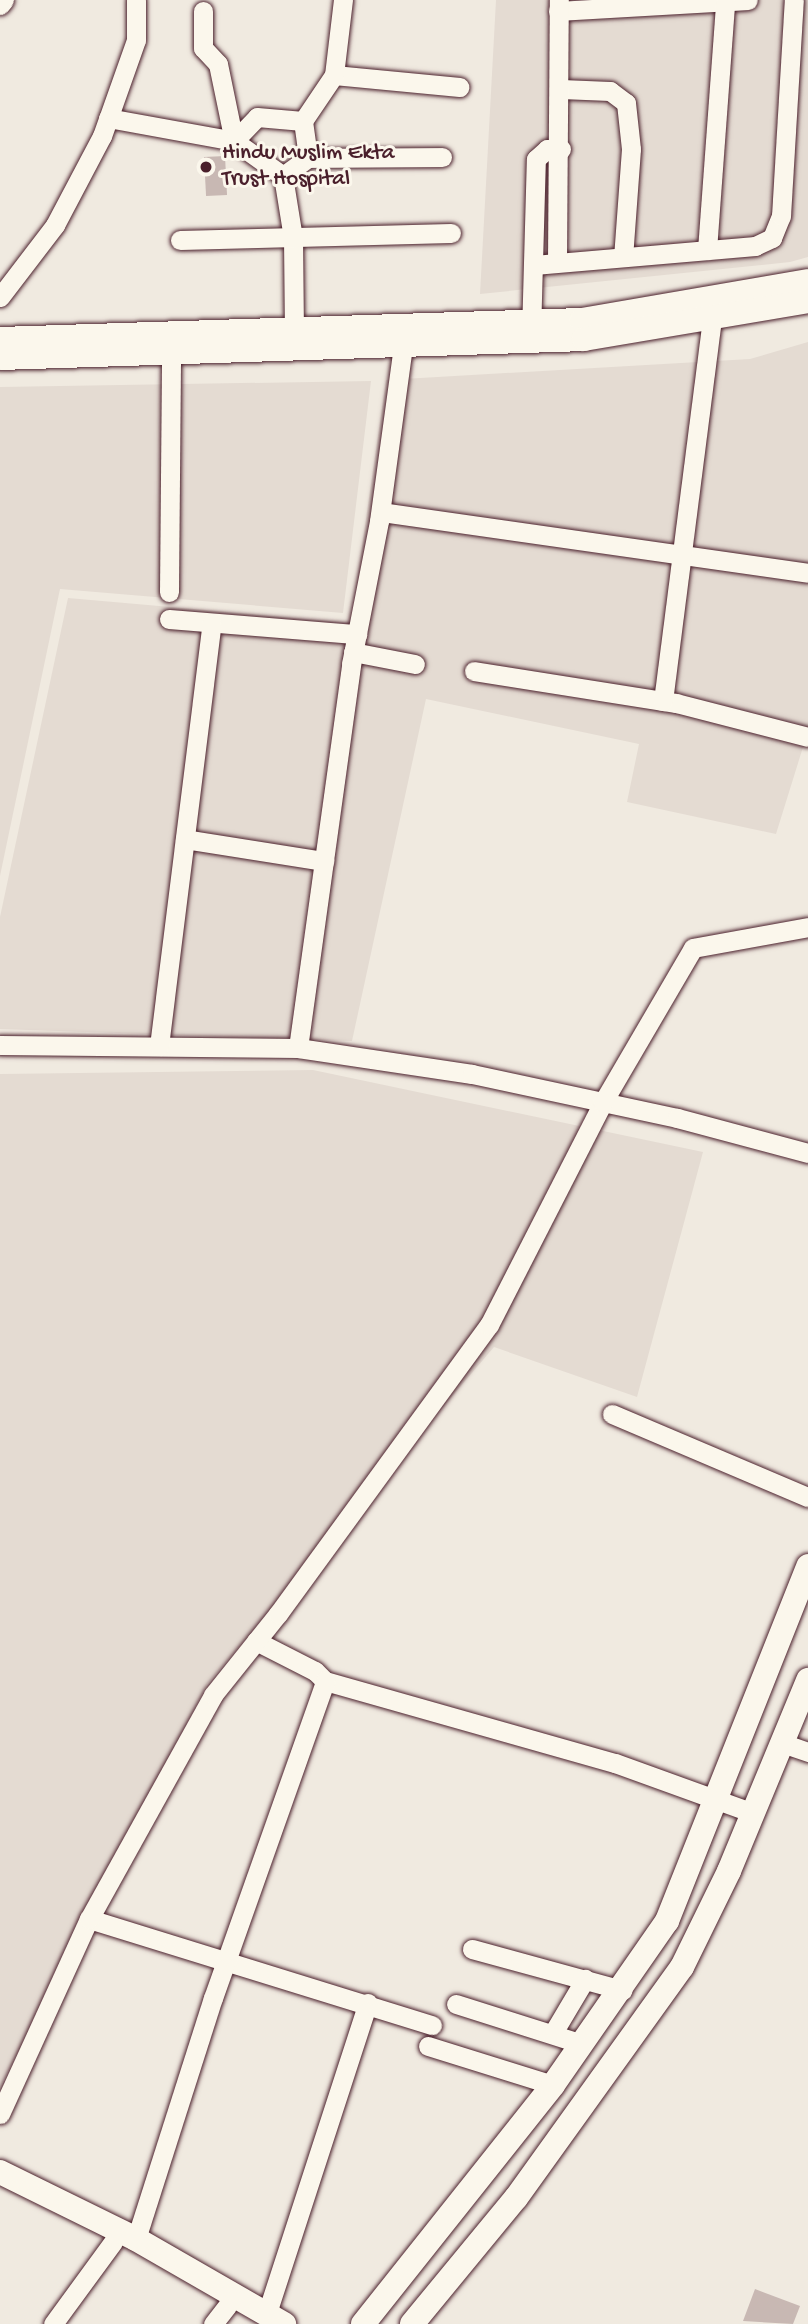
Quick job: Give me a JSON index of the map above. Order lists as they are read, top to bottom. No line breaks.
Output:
{"places":["Hindu Muslim Ekta Trust Hospital"]}
